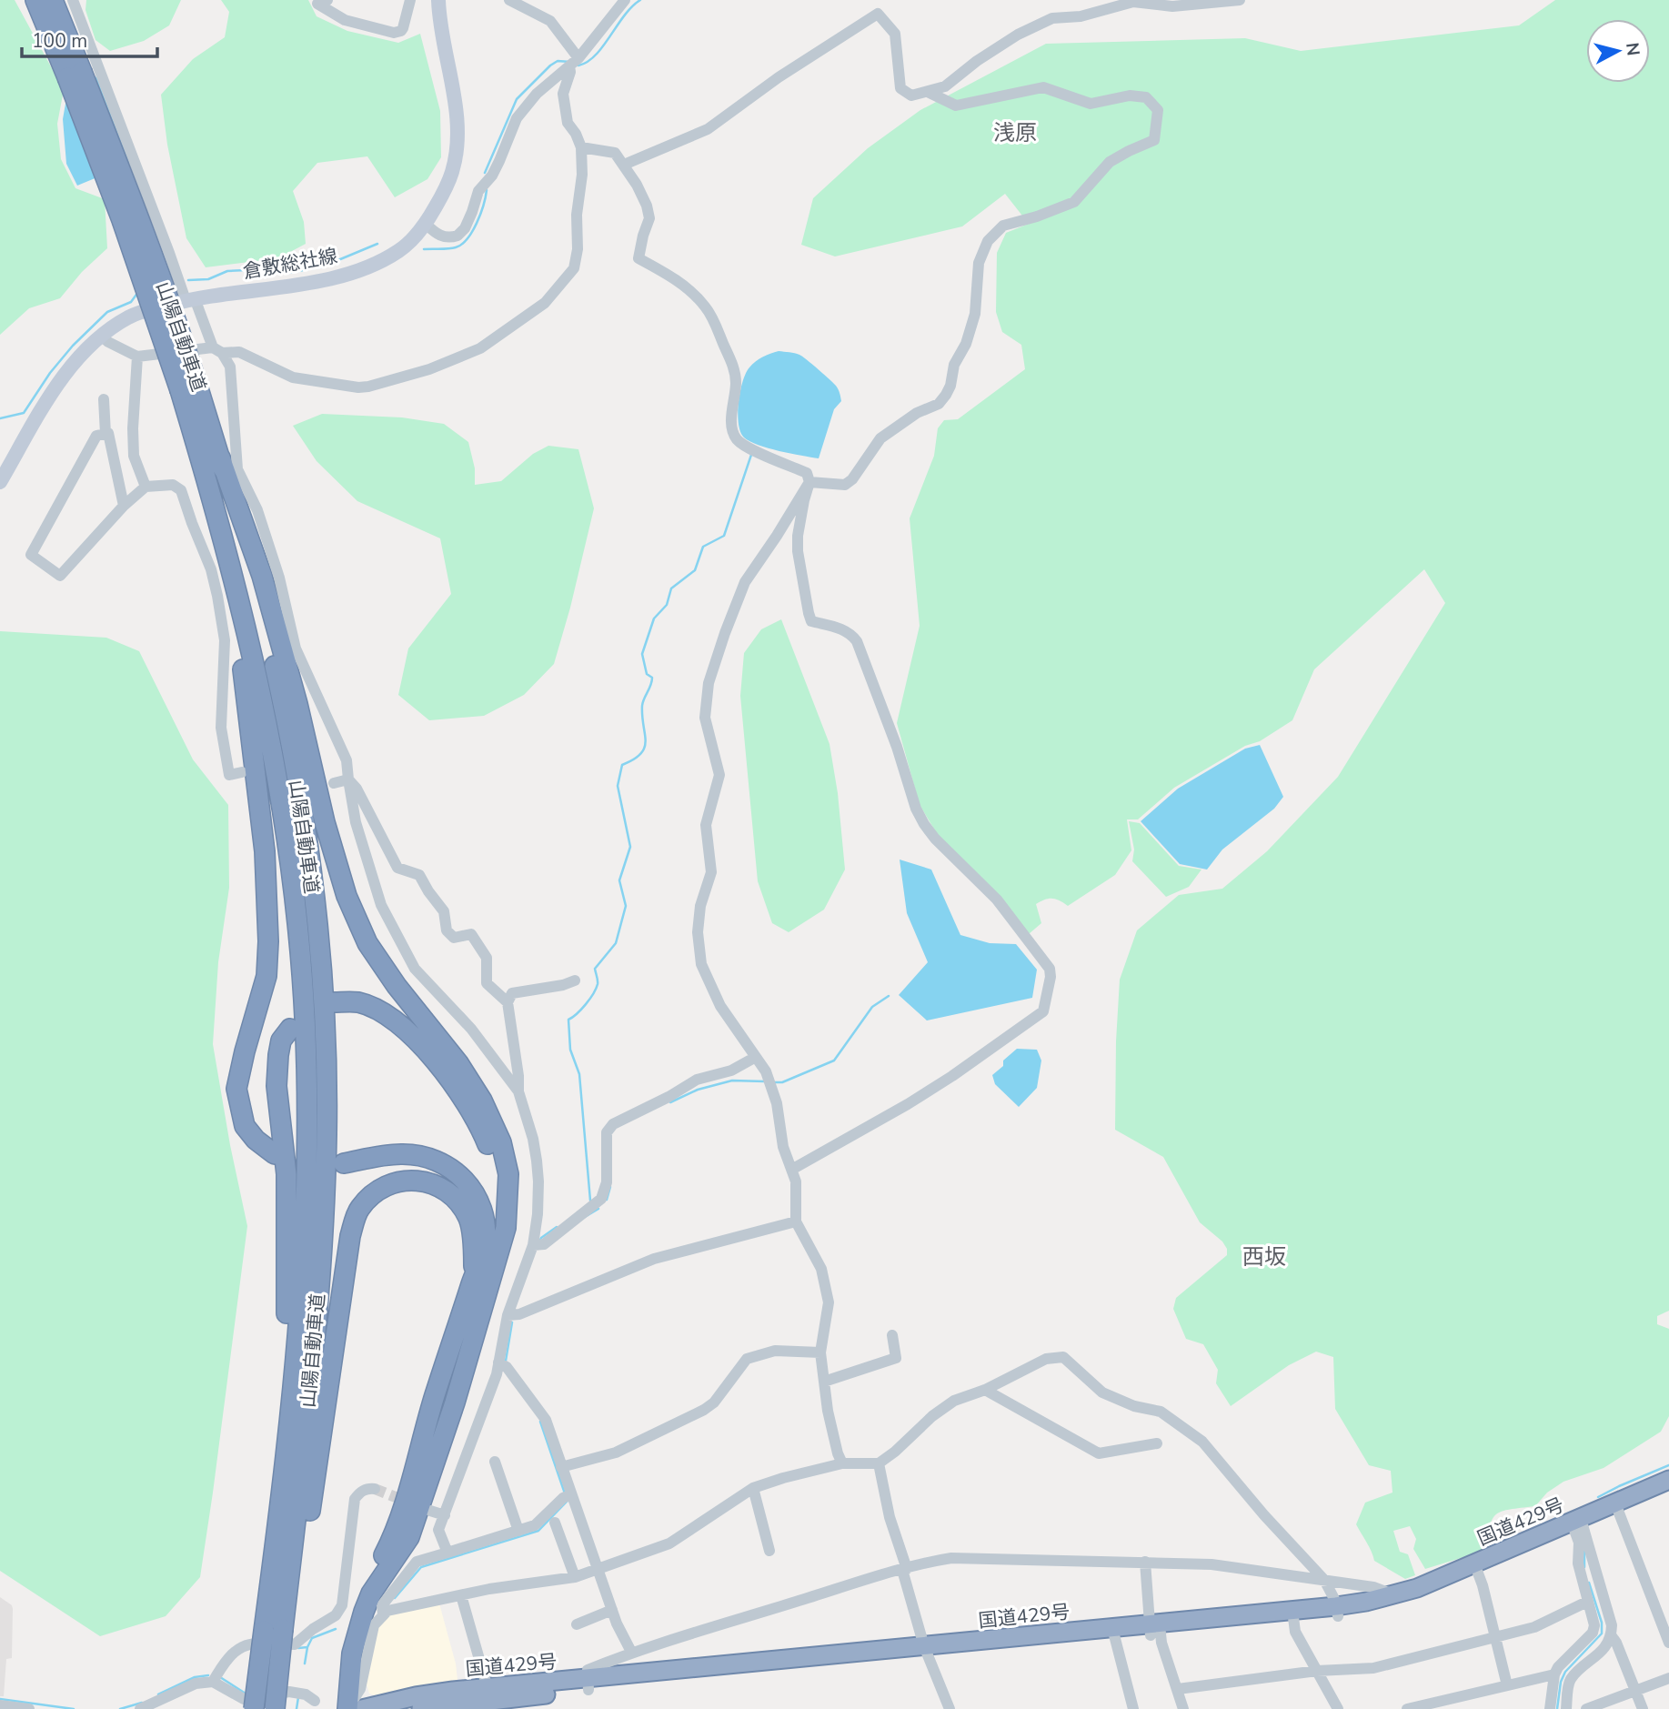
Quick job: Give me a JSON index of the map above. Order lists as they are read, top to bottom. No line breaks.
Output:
{"streets":{"highway":["山陽自動車道","国道429号"],"main road":["倉敷総社線"]},"districts":["浅原","西坂"],"scale_bar":"100 m","north":"right"}
